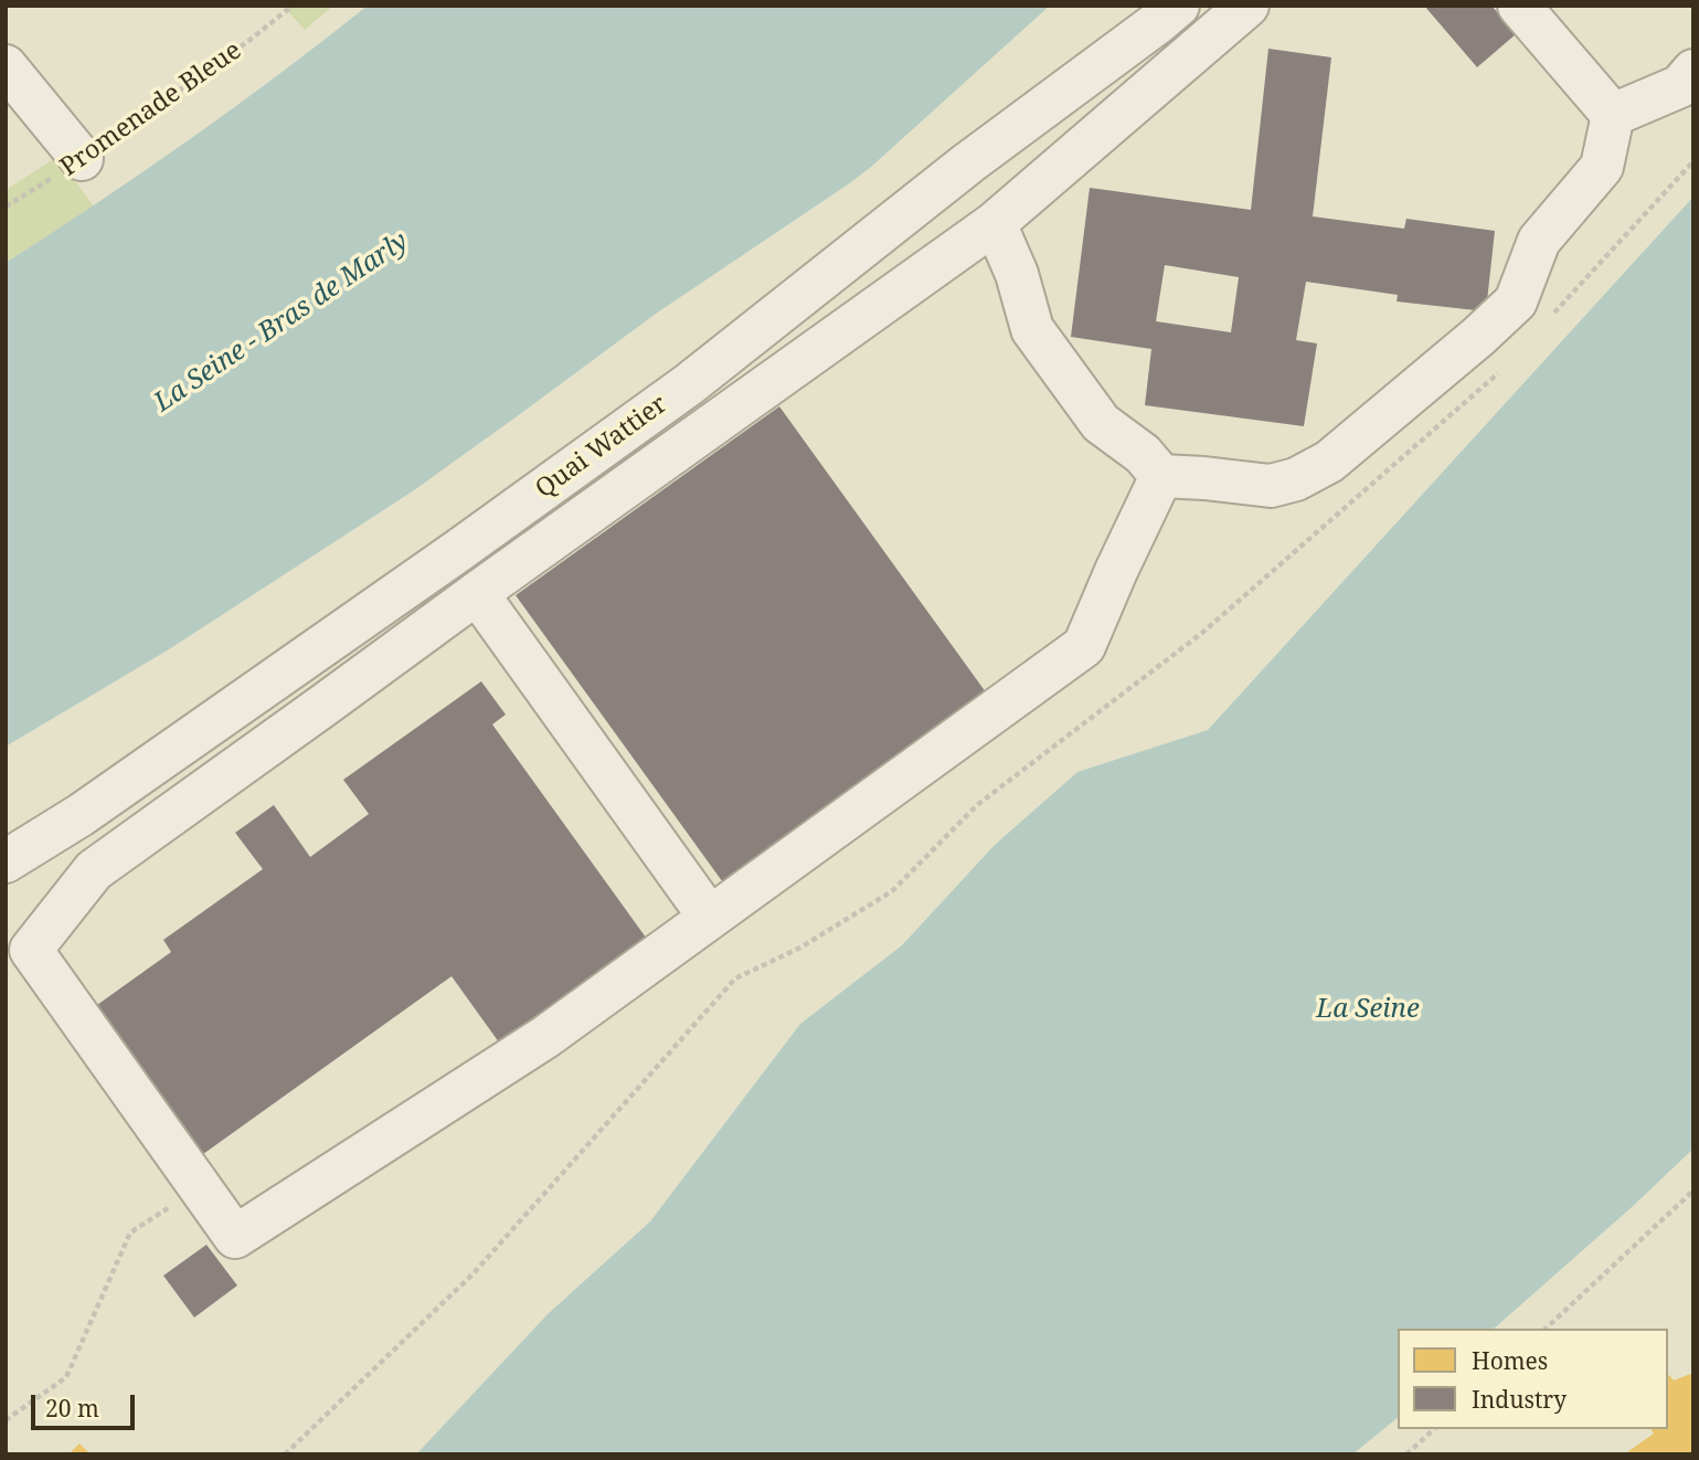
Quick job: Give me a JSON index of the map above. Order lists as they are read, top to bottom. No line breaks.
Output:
{"streets":{"street":["Quai Wattier"],"path":["Promenade Bleue"]},"water":["La Seine - Bras de Marly","La Seine"],"legend":["Homes","Industry"],"scale_bar":"20 m"}
